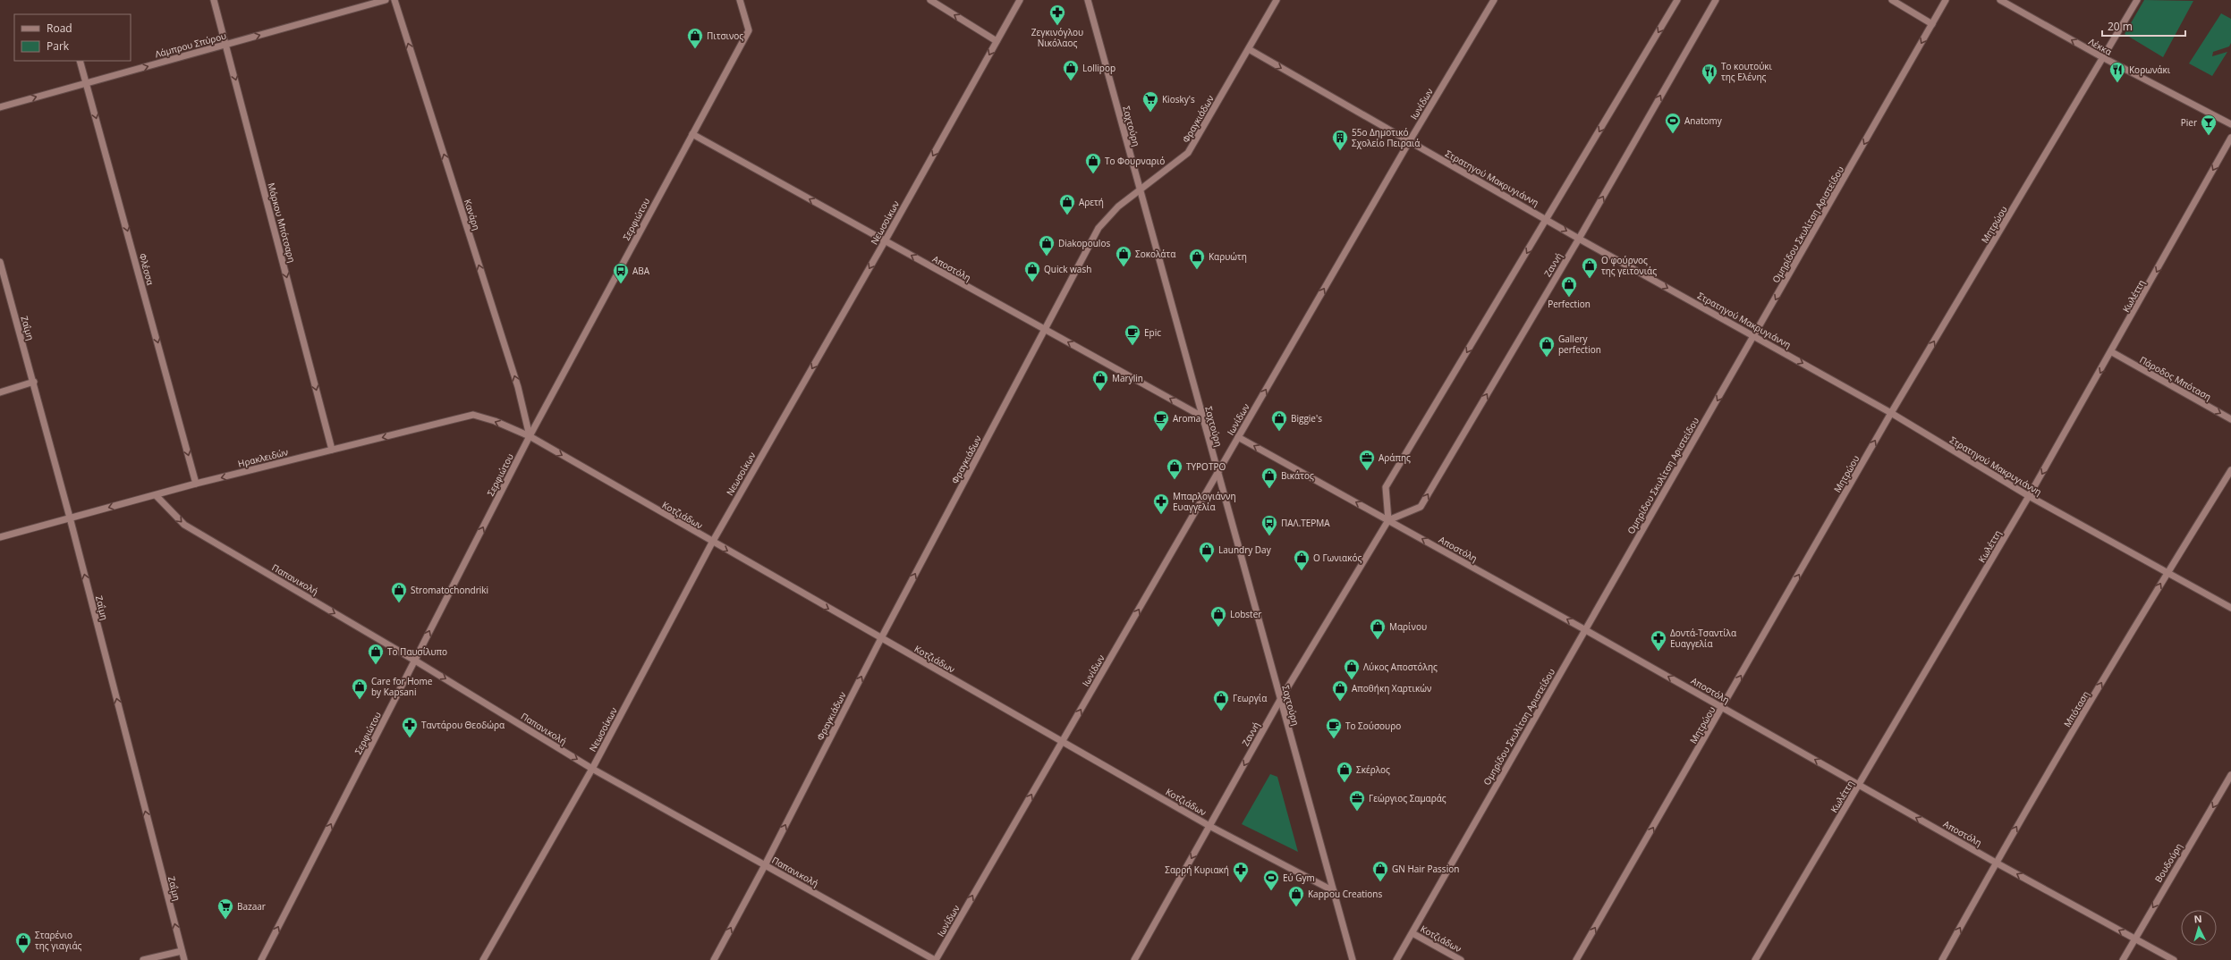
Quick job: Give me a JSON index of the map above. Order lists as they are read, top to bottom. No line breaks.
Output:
{"streets":{"street":["Λάμπρου Σπύρου","Λέκκα","Ιωνίδων","Φραγκιάδων","Σαχτούρη","Στρατηγού Μακρυγιάννη","Κανάρη","Σερφιώτου","Μάρκου Μπότσαρη","Νεωσοίκων","Ομηρίδου Σκυλίτση Αριστείδου","Μητρώου","Ζαννή","Αποστόλη","Φλέσσα","Κωλέττη","Ζαΐμη","Πάροδος Μπόταση","Ηρακλειδών","Κοτζιάδων","Παπανικολή","Μπόταση","Βουδούρη"]},"crossings":[["Λάμπρου Σπύρου","Μάρκου Μπότσαρη"],["Λάμπρου Σπύρου","Φλέσσα"],["Λέκκα","Μητρώου"],["Ιωνίδων","Σαχτούρη"],["Ιωνίδων","Στρατηγού Μακρυγιάννη"],["Ιωνίδων","Αποστόλη"],["Ιωνίδων","Κοτζιάδων"],["Ιωνίδων","Παπανικολή"],["Φραγκιάδων","Σαχτούρη"],["Φραγκιάδων","Στρατηγού Μακρυγιάννη"],["Φραγκιάδων","Αποστόλη"],["Φραγκιάδων","Κοτζιάδων"],["Φραγκιάδων","Παπανικολή"],["Σαχτούρη","Ζαννή"],["Σαχτούρη","Αποστόλη"],["Σαχτούρη","Κοτζιάδων"],["Στρατηγού Μακρυγιάννη","Ομηρίδου Σκυλίτση Αριστείδου"],["Στρατηγού Μακρυγιάννη","Μητρώου"],["Στρατηγού Μακρυγιάννη","Ζαννή"],["Στρατηγού Μακρυγιάννη","Κωλέττη"],["Στρατηγού Μακρυγιάννη","Μπόταση"],["Κανάρη","Σερφιώτου"],["Κανάρη","Ηρακλειδών"],["Κανάρη","Κοτζιάδων"],["Σερφιώτου","Αποστόλη"],["Σερφιώτου","Ηρακλειδών"],["Σερφιώτου","Κοτζιάδων"],["Σερφιώτου","Παπανικολή"],["Μάρκου Μπότσαρη","Ηρακλειδών"],["Νεωσοίκων","Αποστόλη"],["Νεωσοίκων","Κοτζιάδων"],["Νεωσοίκων","Παπανικολή"],["Ομηρίδου Σκυλίτση Αριστείδου","Αποστόλη"],["Ομηρίδου Σκυλίτση Αριστείδου","Κοτζιάδων"],["Μητρώου","Αποστόλη"],["Ζαννή","Αποστόλη"],["Ζαννή","Κοτζιάδων"],["Αποστόλη","Κωλέττη"],["Αποστόλη","Μπόταση"],["Αποστόλη","Βουδούρη"],["Φλέσσα","Ηρακλειδών"],["Κωλέττη","Πάροδος Μπόταση"],["Ζαΐμη","Ηρακλειδών"],["Ηρακλειδών","Κοτζιάδων"],["Ηρακλειδών","Παπανικολή"]],"one_way":["Λάμπρου Σπύρου","Λέκκα","Ιωνίδων","Φραγκιάδων","Στρατηγού Μακρυγιάννη","Κανάρη","Σερφιώτου","Μάρκου Μπότσαρη","Νεωσοίκων","Ομηρίδου Σκυλίτση Αριστείδου","Μητρώου","Αποστόλη","Φλέσσα","Κωλέττη","Ζαΐμη","Πάροδος Μπόταση","Ηρακλειδών","Κοτζιάδων","Παπανικολή","Μπόταση","Βουδούρη"],"places":{"pharmacy":["Ζεγκινόγλου Νικόλαος","Μπαρλογιάννη Ευαγγελία","Δοντά-Τσαντίλα Ευαγγελία","Ταντάρου Θεοδώρα","Σαρρή Κυριακή"],"shop":["Πιτσινος","Lollipop","Το Φουρναριό","Αρετή","Diakopoulos","Σοκολάτα","Καρυώτη","Ο φούρνος της γειτονιάς","Quick wash","Perfection","Gallery perfection","Marylin","Biggie's","ΤΥΡΟΤΡΟ","Βικάτος","Laundry Day","Ο Γωνιακός","Stromatochondriki","Lobster","Μαρίνου","Το Παυσίλυπο","Λύκος Αποστόλης","Care for Home by Kapsani","Αποθήκη Χαρτικών","Γεωργία","Σκέρλος","GN Hair Passion","Kappou Creations","Σταρένιο της γιαγιάς"],"restaurant":["Κορωνάκι","Το κουτούκι της Ελένης"],"supermarket":["Kiosky's","Bazaar"],"sports":["Anatomy","Εύ Gym"],"bar":["Pier"],"building":["55ο Δημοτικό Σχολείο Πειραιά"],"bus stop":["ΑΒΑ","ΠΑΛ.ΤΕΡΜΑ"],"cafe":["Epic","Aroma","Το Σούσουρο"],"office":["Αράπης","Γεώργιος Σαμαράς"]},"legend":["Road","Park"],"scale_bar":"20 m","north":"top"}
